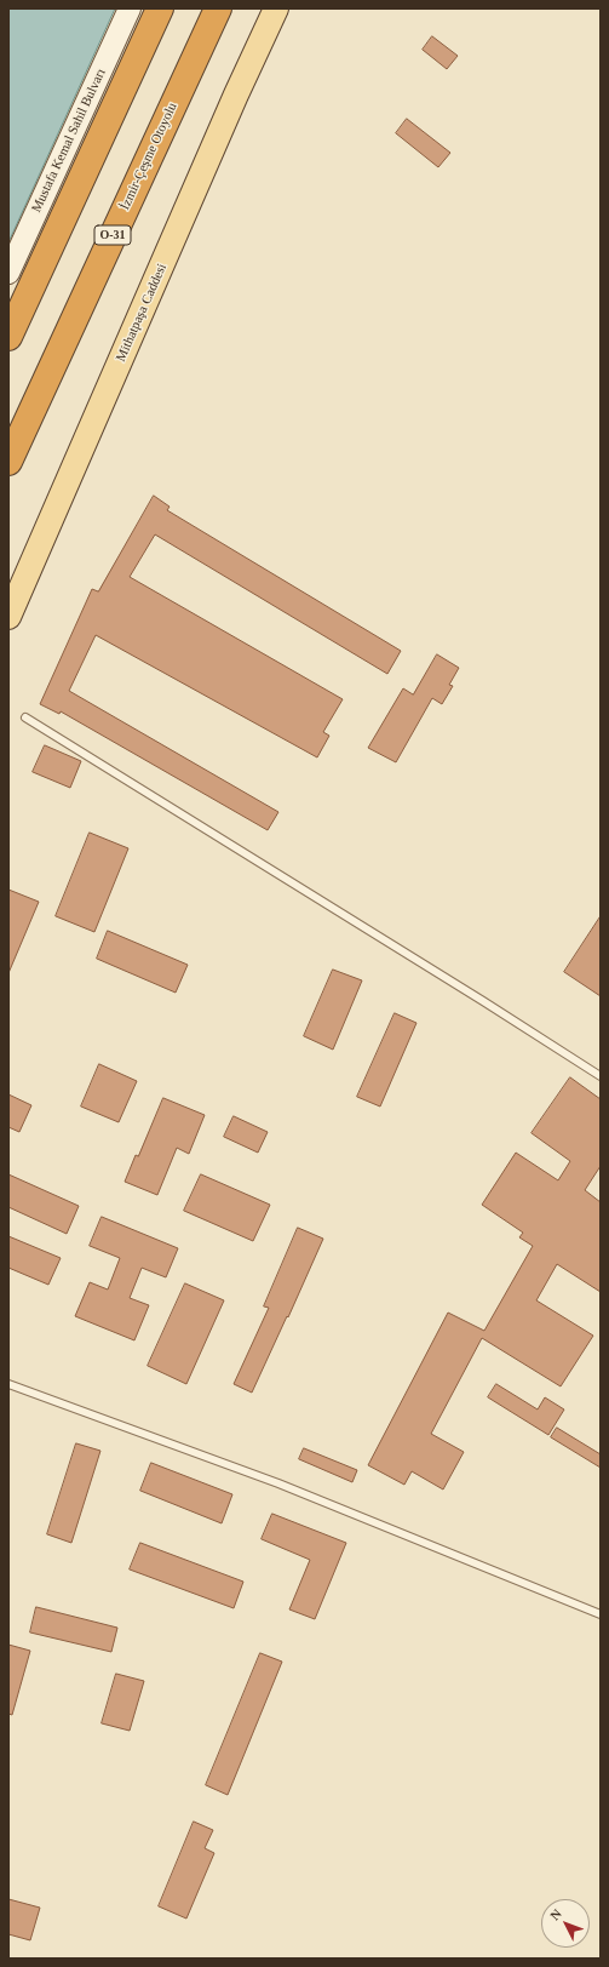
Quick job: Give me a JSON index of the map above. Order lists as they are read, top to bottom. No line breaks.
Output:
{"streets":{"highway":["İzmir-Çeşme Otoyolu","O-31"],"main road":["Mustafa Kemal Sahil Bulvarı","Mithatpaşa Caddesi"]},"north":"top left"}
